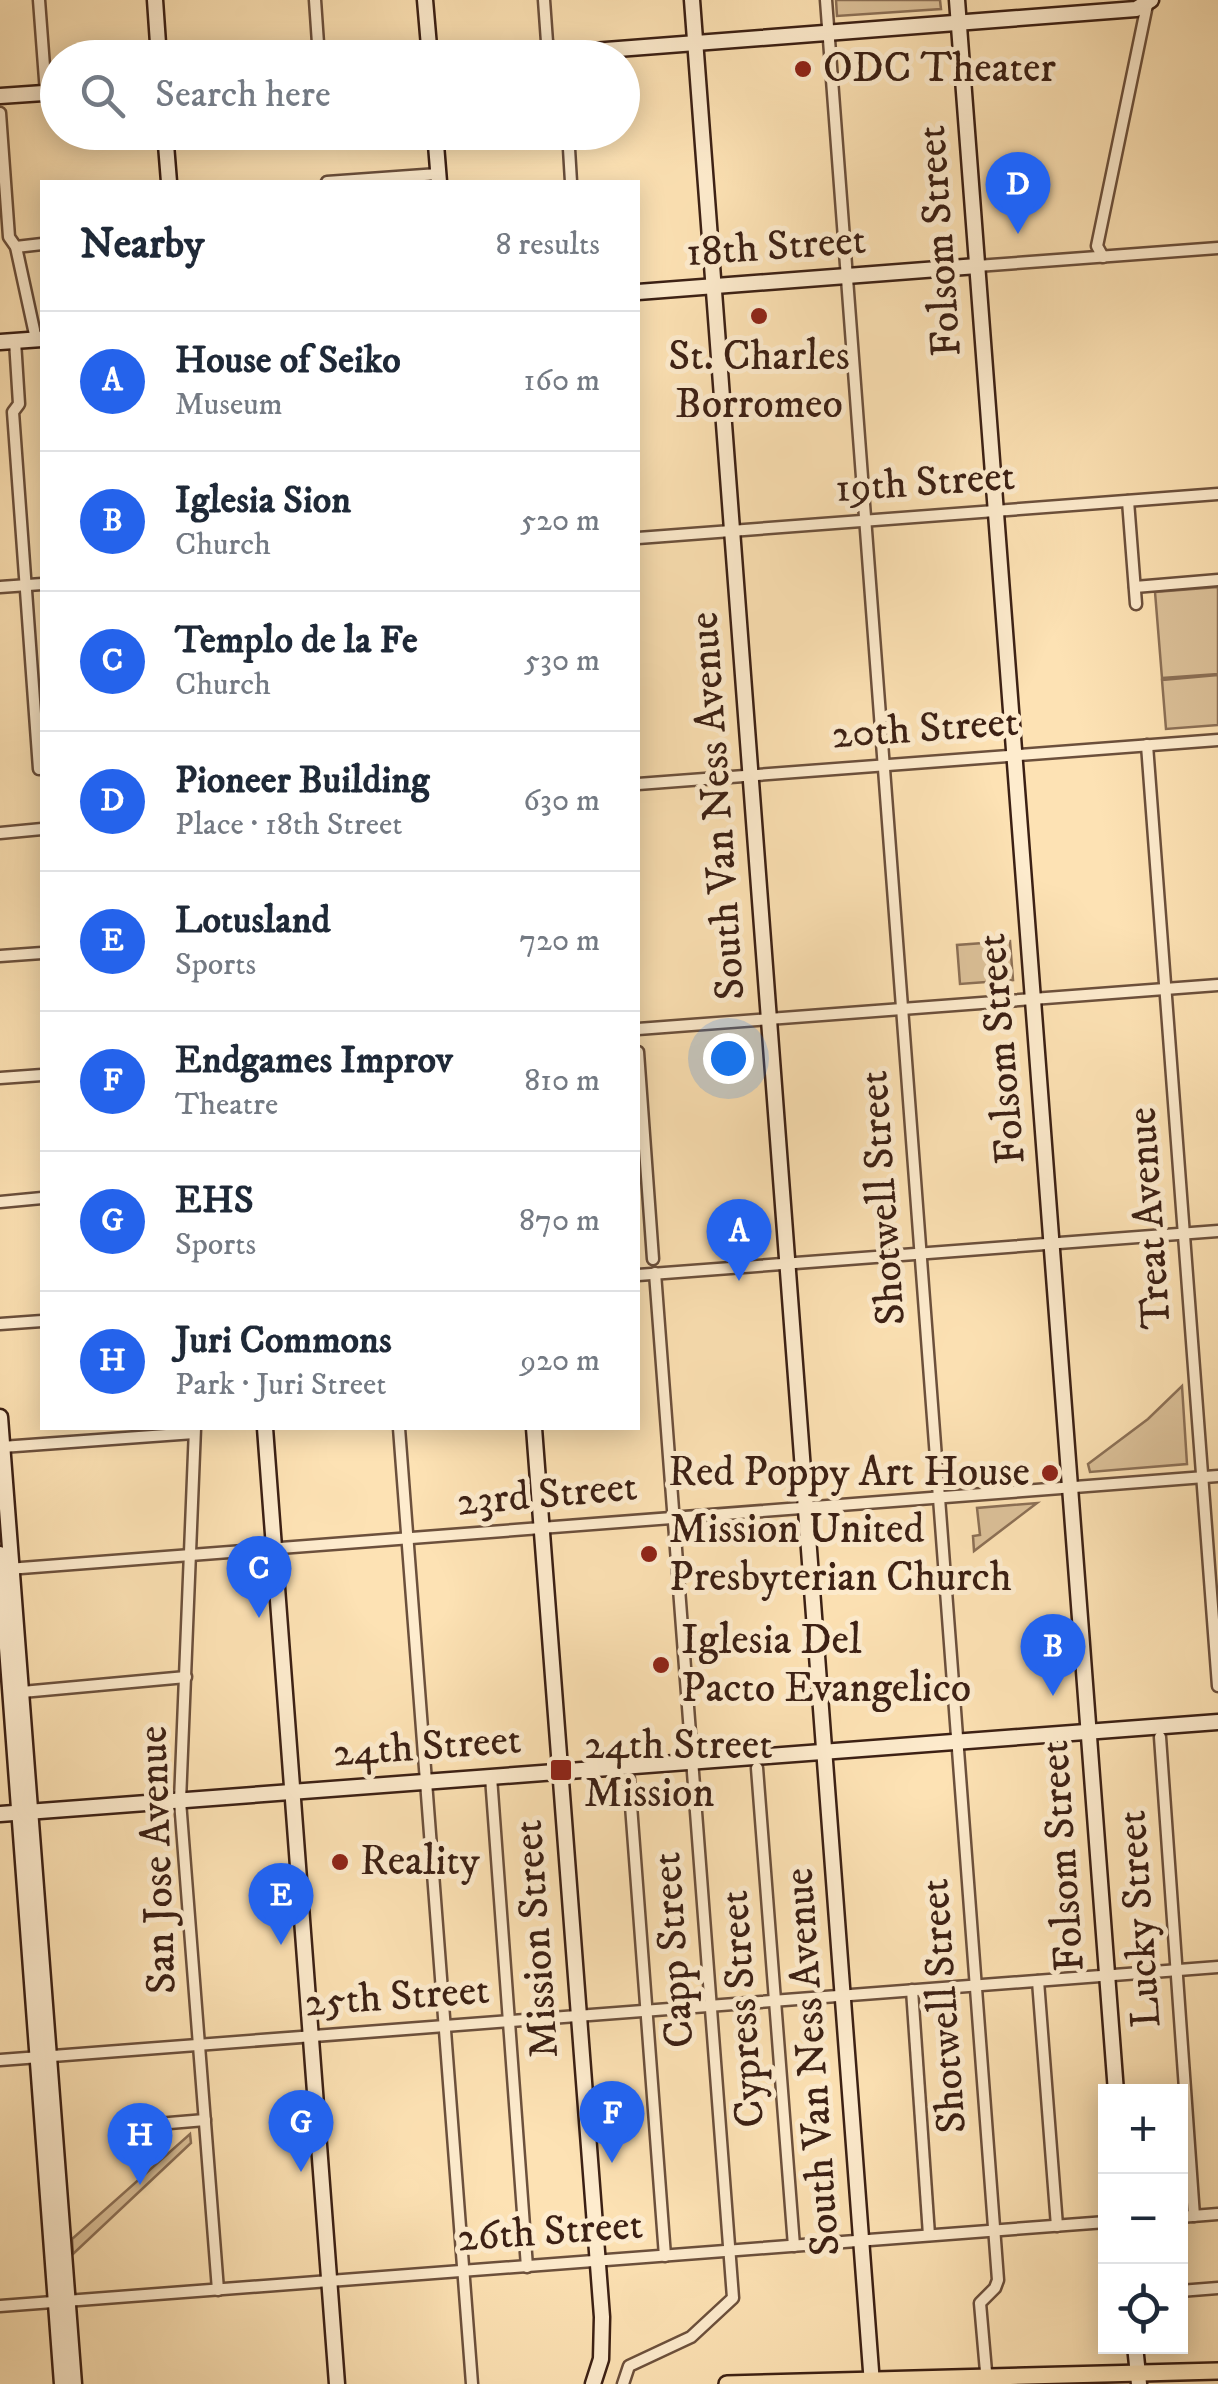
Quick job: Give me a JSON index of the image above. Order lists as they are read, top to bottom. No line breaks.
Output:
{"streets":{"street":["Folsom Street","18th Street","19th Street","20th Street","South Van Ness Avenue","Shotwell Street","Treat Avenue","23rd Street","24th Street","San Jose Avenue","Lucky Street","Mission Street","Capp Street","25th Street","Cypress Street","26th Street"]},"crossings":[["Folsom Street","18th Street"],["Folsom Street","19th Street"],["Folsom Street","20th Street"],["Folsom Street","23rd Street"],["Folsom Street","24th Street"],["Folsom Street","25th Street"],["18th Street","South Van Ness Avenue"],["18th Street","Shotwell Street"],["19th Street","South Van Ness Avenue"],["19th Street","Shotwell Street"],["20th Street","South Van Ness Avenue"],["20th Street","Shotwell Street"],["20th Street","Treat Avenue"],["South Van Ness Avenue","23rd Street"],["South Van Ness Avenue","24th Street"],["South Van Ness Avenue","25th Street"],["South Van Ness Avenue","26th Street"],["Shotwell Street","23rd Street"],["Shotwell Street","24th Street"],["Shotwell Street","25th Street"],["Shotwell Street","26th Street"],["Treat Avenue","23rd Street"],["23rd Street","San Jose Avenue"],["23rd Street","Mission Street"],["23rd Street","Capp Street"],["24th Street","San Jose Avenue"],["24th Street","Mission Street"],["24th Street","Capp Street"],["San Jose Avenue","25th Street"],["San Jose Avenue","26th Street"],["Lucky Street","25th Street"],["Mission Street","25th Street"],["Mission Street","26th Street"],["Capp Street","25th Street"],["Capp Street","26th Street"],["25th Street","Cypress Street"],["Cypress Street","26th Street"]],"places":{"other":["ODC Theater","St. Charles Borromeo","Red Poppy Art House","Mission United Presbyterian Church","Iglesia Del Pacto Evangelico","Reality"],"transit":["24th Street Mission"]},"page":{"search":"Search here","pins":["D","A","C","B","E","F","G","H"],"heading":["Nearby","8 results"],"list":[{"mark":"A","name":"House of Seiko","note":"Museum","value":"160 m"},{"mark":"B","name":"Iglesia Sion","note":"Church","value":"520 m"},{"mark":"C","name":"Templo de la Fe","note":"Church","value":"530 m"},{"mark":"D","name":"Pioneer Building","note":"Place · 18th Street","value":"630 m"},{"mark":"E","name":"Lotusland","note":"Sports","value":"720 m"},{"mark":"F","name":"Endgames Improv","note":"Theatre","value":"810 m"},{"mark":"G","name":"EHS","note":"Sports","value":"870 m"},{"mark":"H","name":"Juri Commons","note":"Park · Juri Street","value":"920 m"}],"map_buttons":["+","−"]}}
